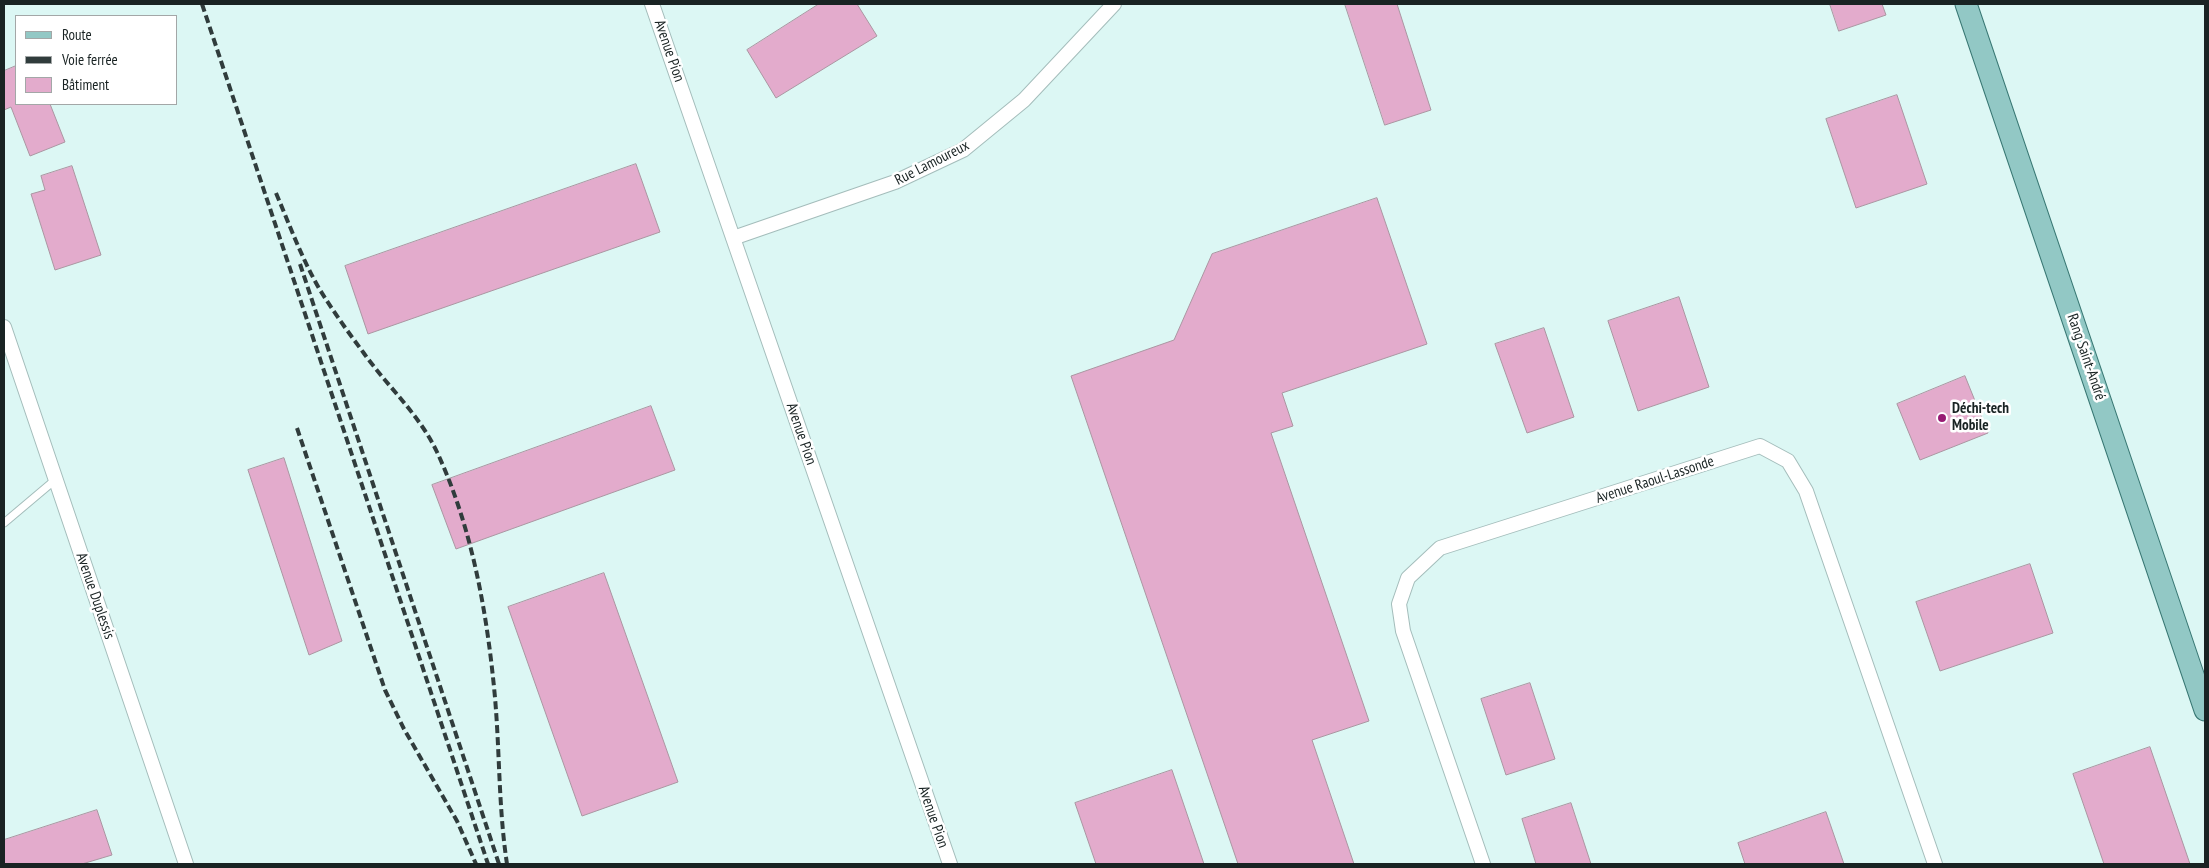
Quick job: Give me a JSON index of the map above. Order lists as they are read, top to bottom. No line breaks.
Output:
{"streets":{"main road":["Rang Saint-André"],"street":["Avenue Pion","Rue Lamoureux","Avenue Raoul-Lassonde","Avenue Duplessis"]},"crossings":[["Avenue Pion","Rue Lamoureux"]],"places":["Déchi-tech Mobile"],"legend":["Route","Voie ferrée","Bâtiment"]}
